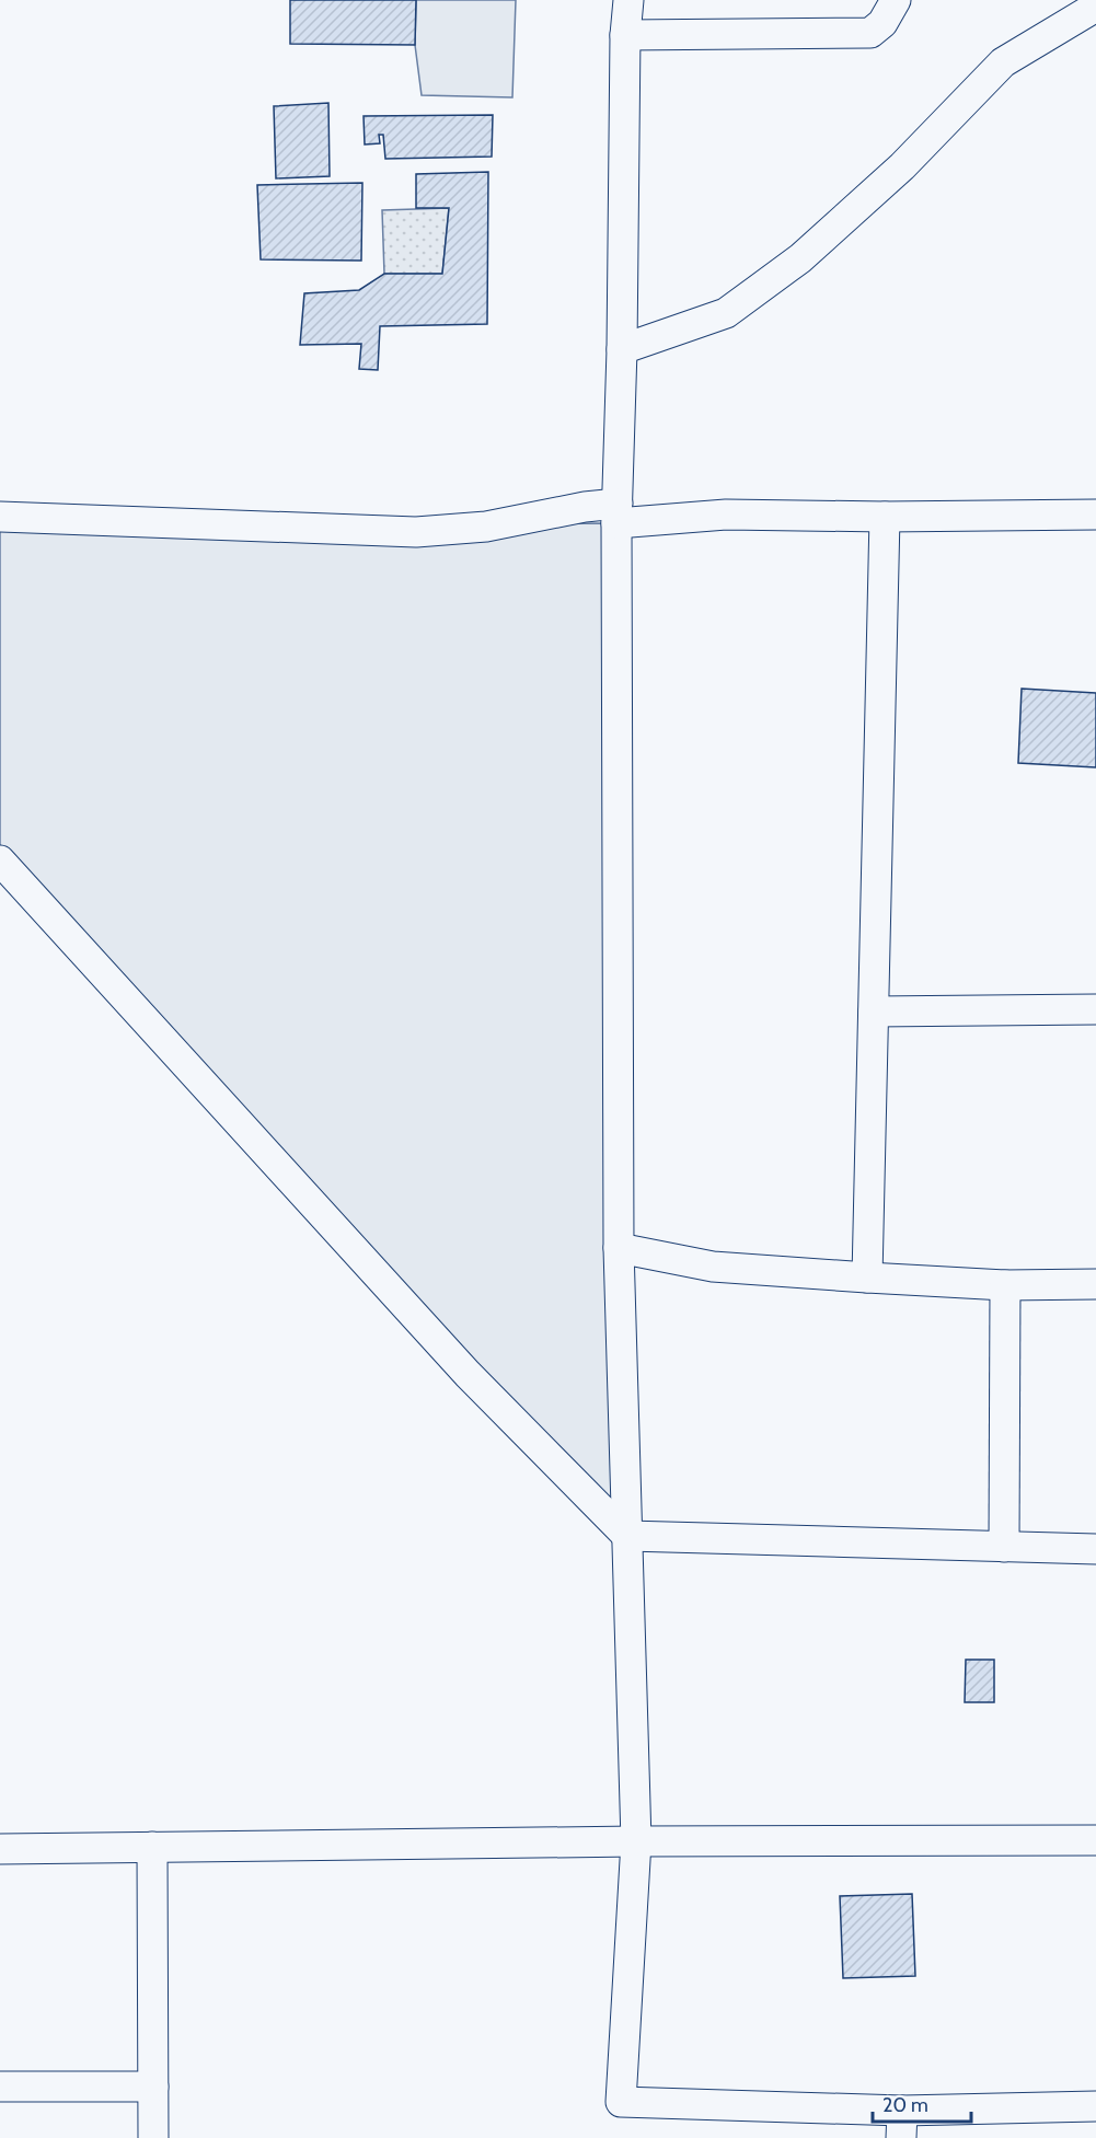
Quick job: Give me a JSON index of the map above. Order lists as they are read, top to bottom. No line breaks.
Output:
{"scale_bar":"20 m"}
